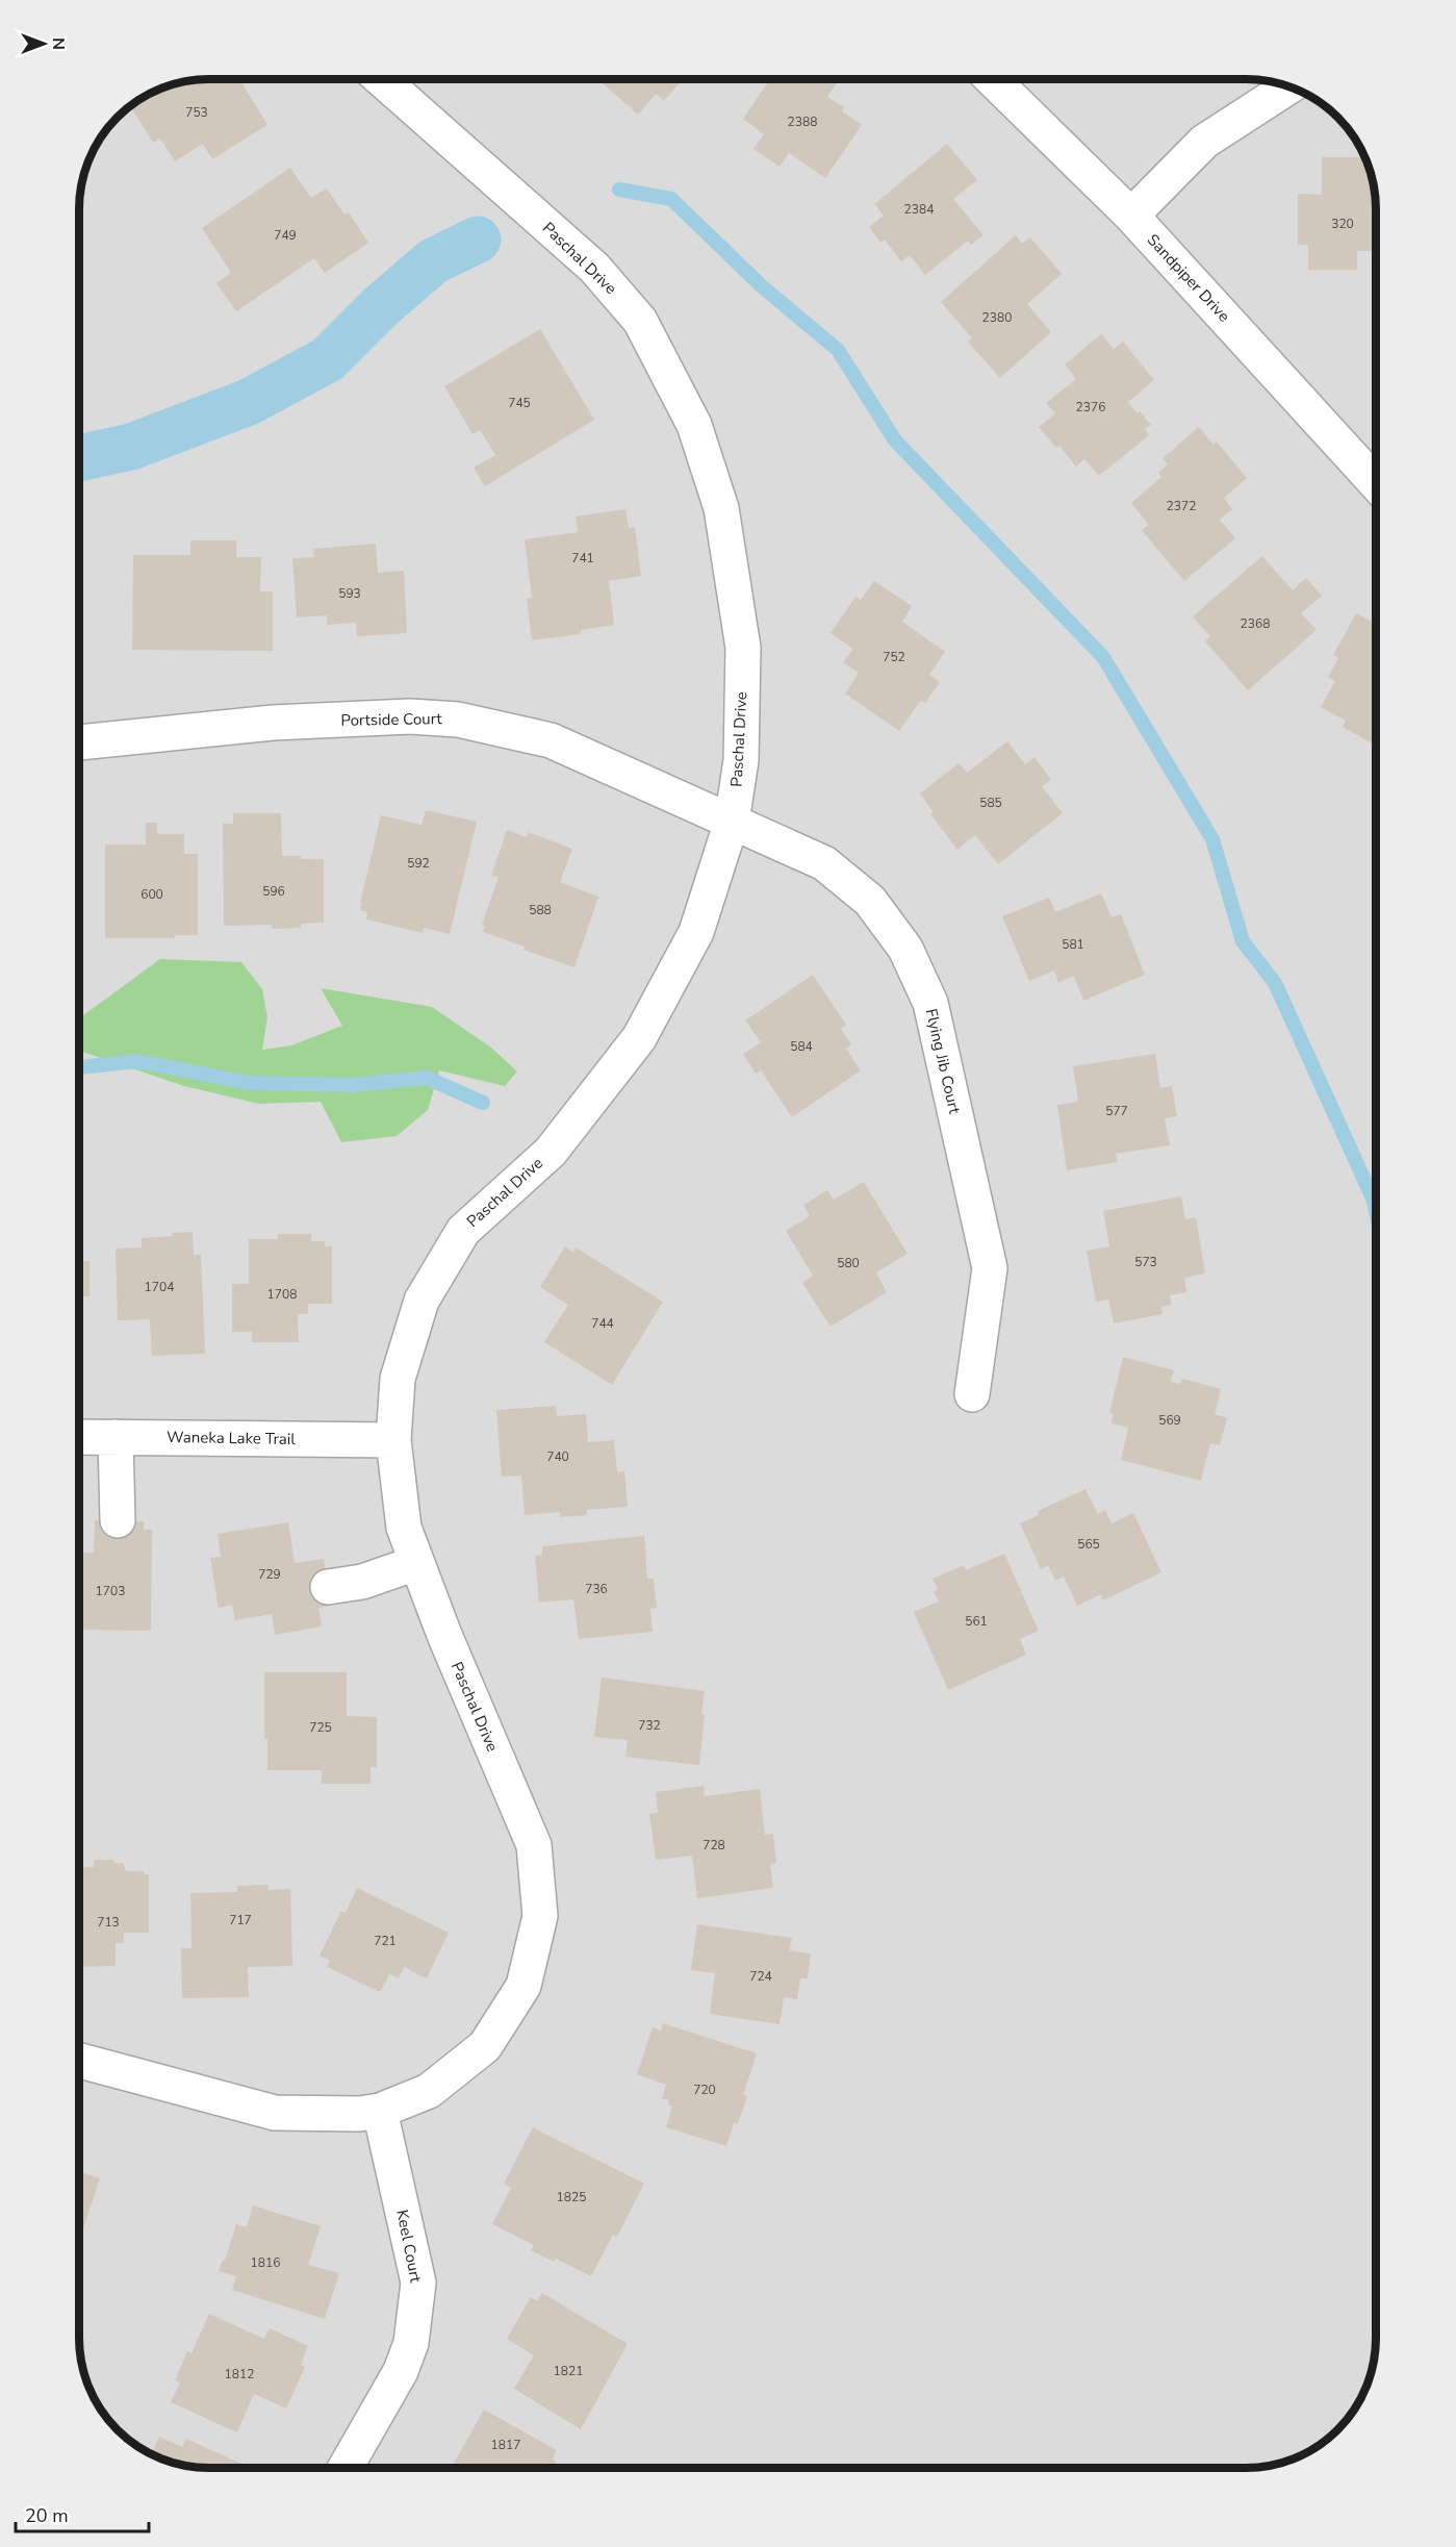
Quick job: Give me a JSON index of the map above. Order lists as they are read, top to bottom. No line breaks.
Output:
{"streets":{"street":["Paschal Drive","Sandpiper Drive","Portside Court","Flying Jib Court","Waneka Lake Trail","Keel Court"]},"crossings":[["Paschal Drive","Portside Court"],["Paschal Drive","Flying Jib Court"],["Paschal Drive","Waneka Lake Trail"],["Paschal Drive","Keel Court"],["Portside Court","Flying Jib Court"]],"house_numbers":["753","2388","2384","320","749","2380","745","2376","2372","741","593","2368","752","585","592","596","600","588","581","584","577","573","580","1704","1708","744","569","740","565","729","736","1703","561","732","725","728","717","713","721","724","720","1825","1816","1821","1812","1817"],"scale_bar":"20 m","north":"right"}
